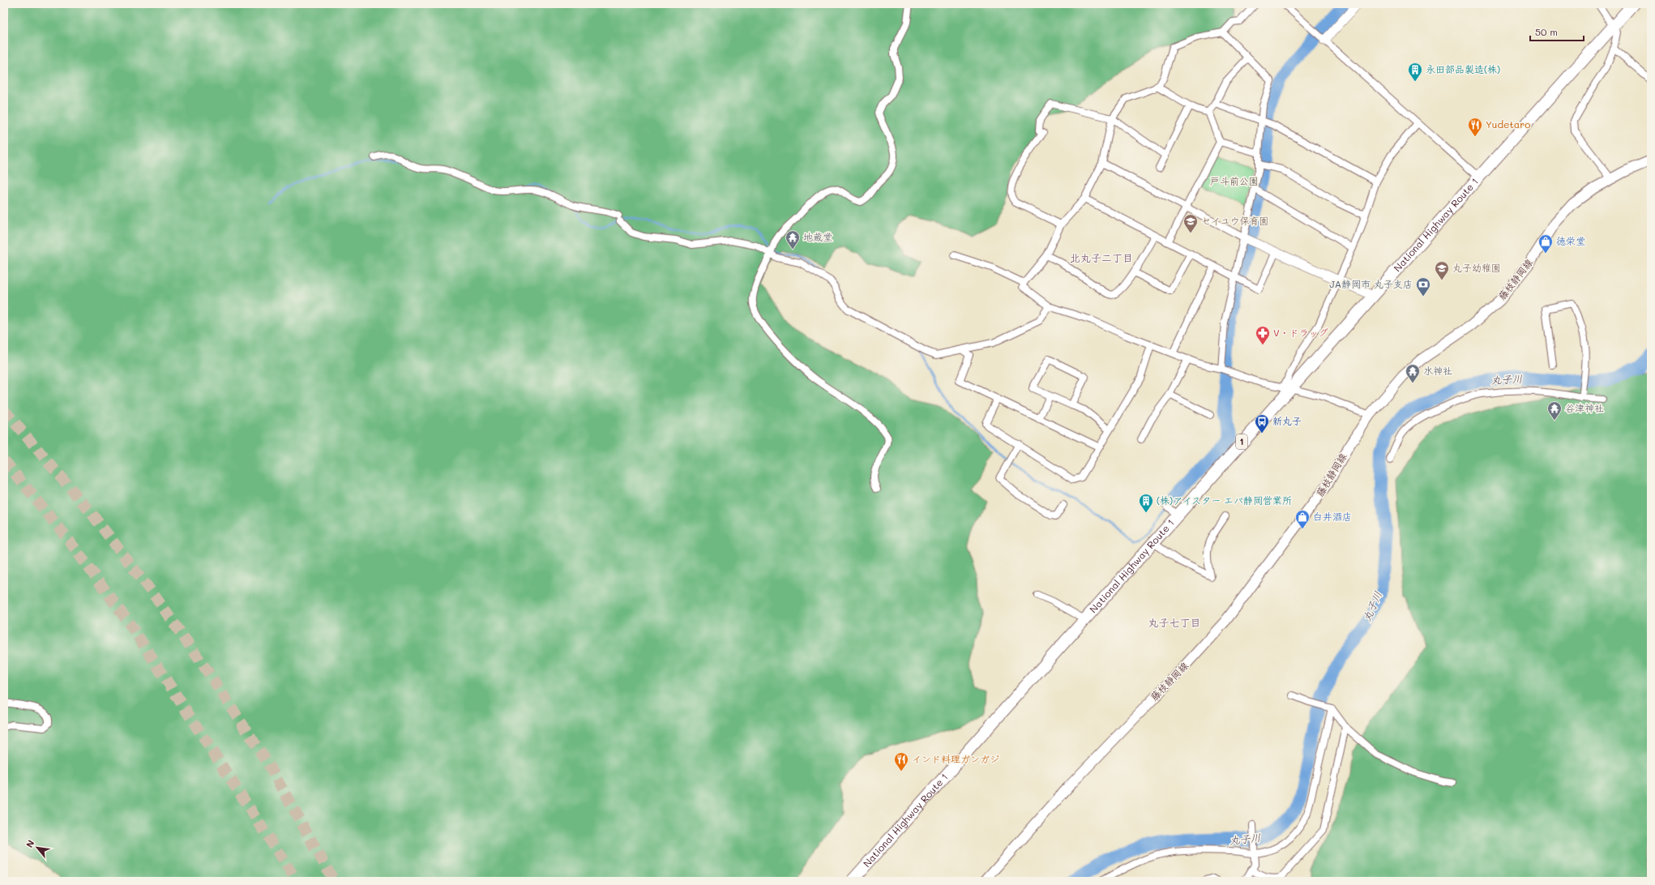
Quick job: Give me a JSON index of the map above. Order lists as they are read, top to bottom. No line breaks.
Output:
{"streets":{"highway":["National Highway Route 1","1"],"main road":["藤枝静岡線"]},"districts":["北丸子二丁目","丸子七丁目"],"water":["丸子川"],"parks":["戸斗前公園"],"places":{"building":["永田部品製造(株)","(株)アイスター エバ静岡営業所"],"restaurant":["Yudetaro","インド料理ガンガジ"],"school or university":["セイユウ保育園","丸子幼稚園"],"temple":["地蔵堂","水神社","谷津神社"],"shop":["徳栄堂","白井酒店"],"bank":["JA静岡市 丸子支店"],"pharmacy":["V・ドラッグ"],"bus stop":["新丸子"]},"scale_bar":"50 m","north":"top left"}
